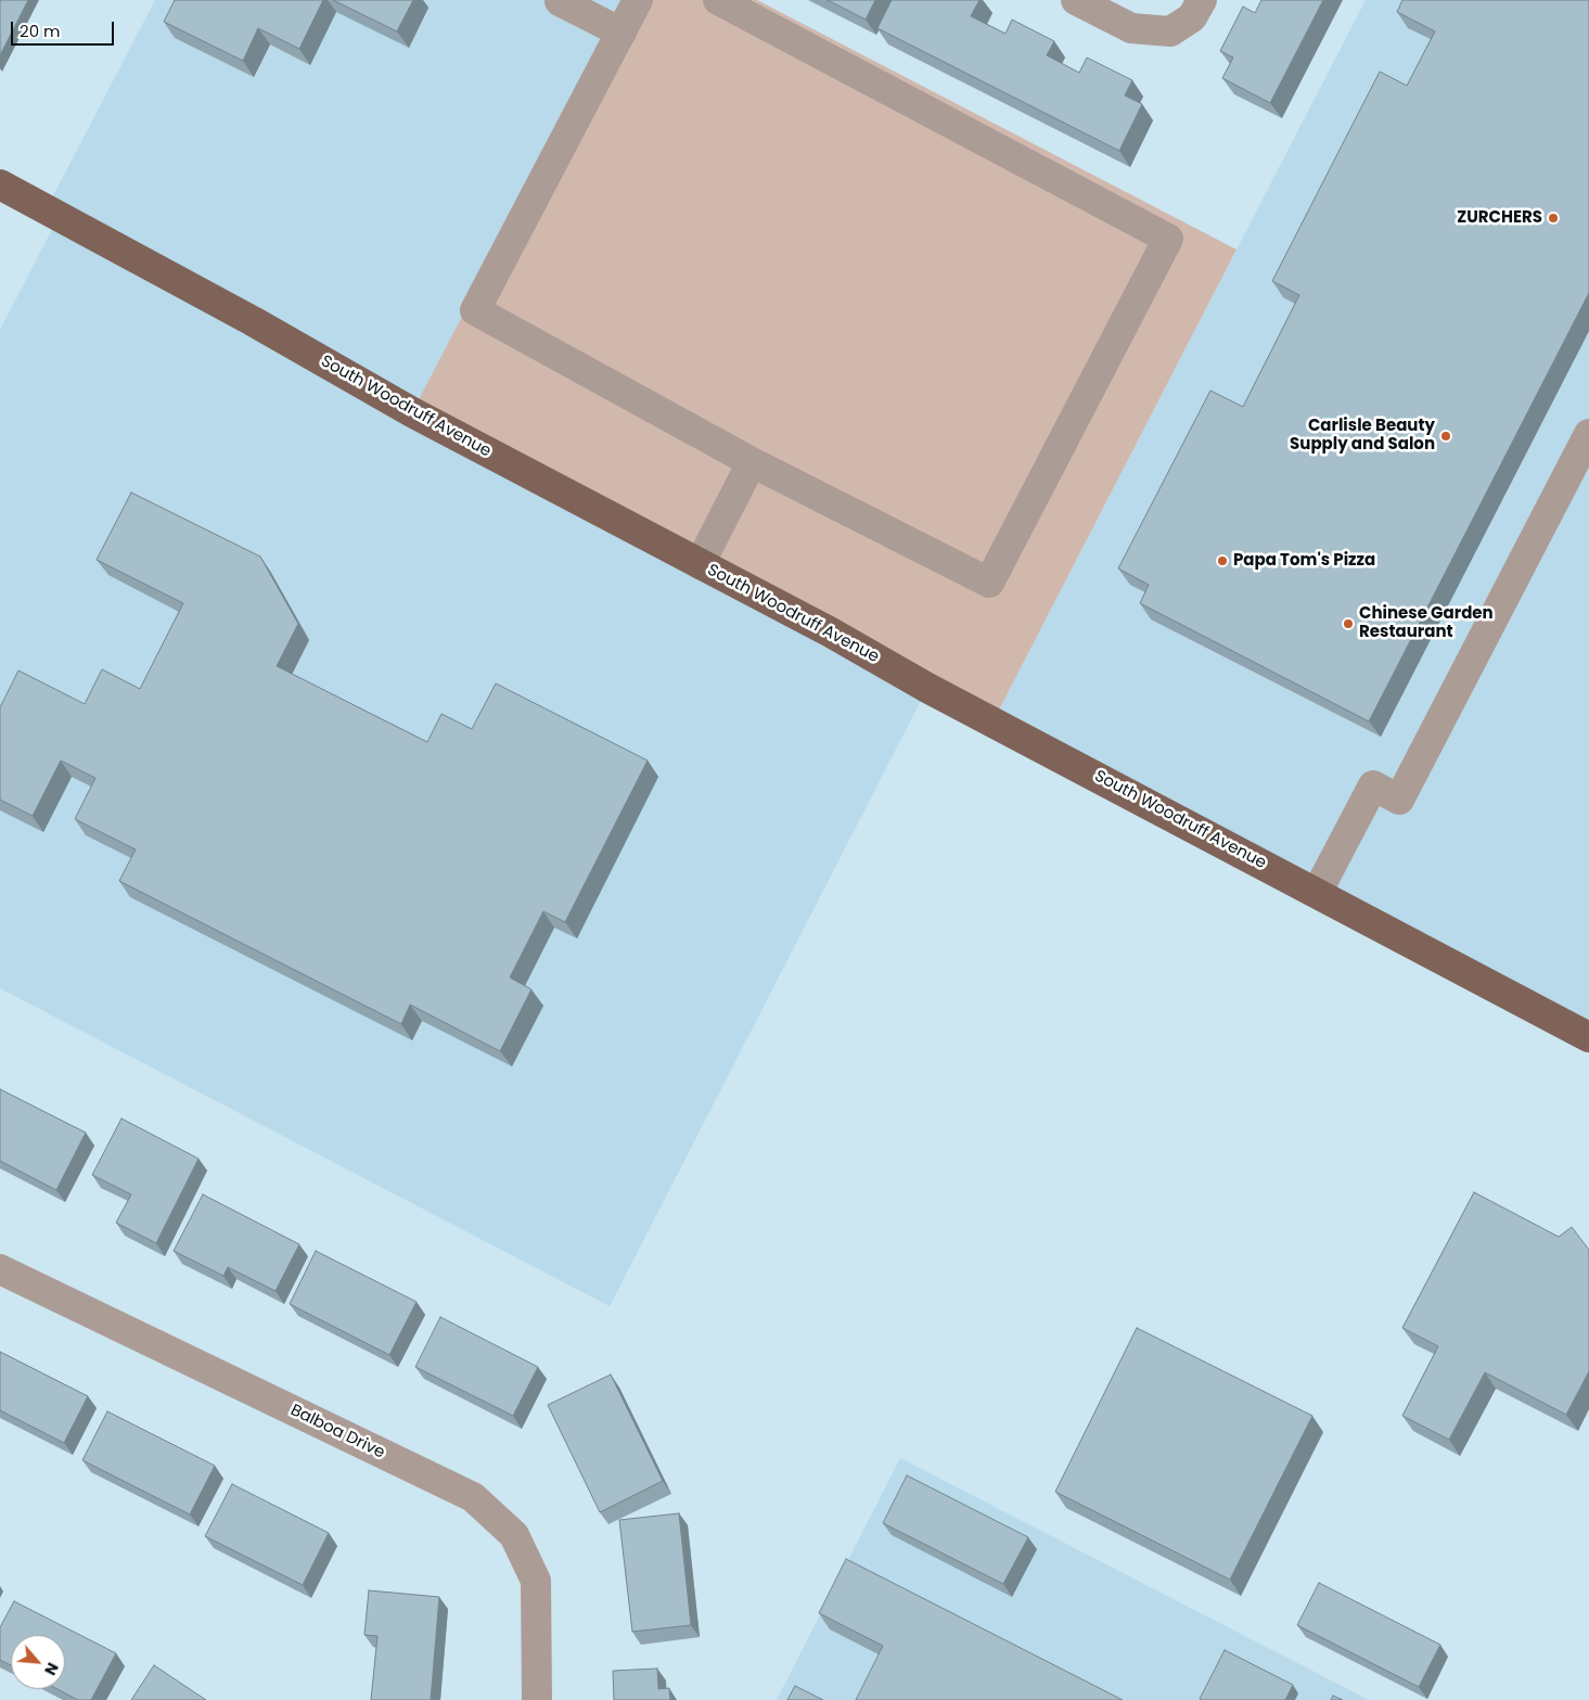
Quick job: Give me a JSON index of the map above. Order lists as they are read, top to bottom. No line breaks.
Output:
{"streets":{"main road":["South Woodruff Avenue"],"street":["Balboa Drive"]},"places":["ZURCHERS","Carlisle Beauty Supply and Salon","Papa Tom's Pizza","Chinese Garden Restaurant"],"scale_bar":"20 m","north":"bottom right"}
